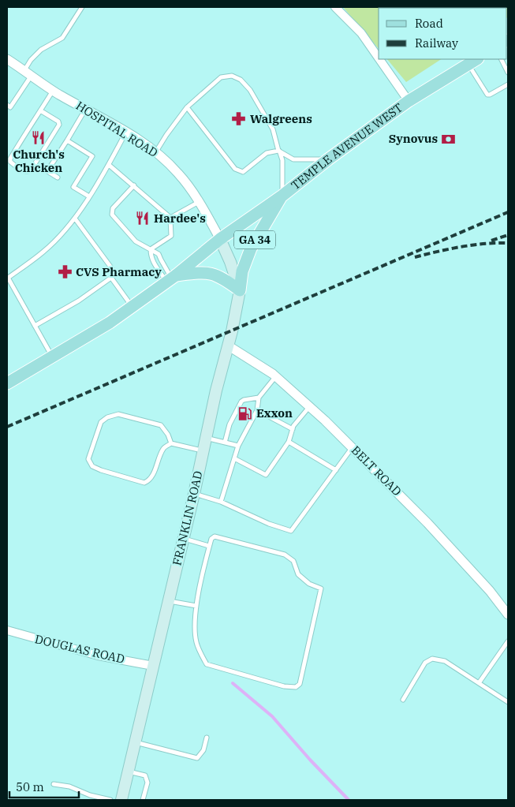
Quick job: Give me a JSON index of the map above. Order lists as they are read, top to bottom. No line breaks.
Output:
{"streets":{"main road":["TEMPLE AVENUE WEST","GA 34","FRANKLIN ROAD"],"street":["HOSPITAL ROAD","BELT ROAD","DOUGLAS ROAD"]},"crossings":[["HOSPITAL ROAD","TEMPLE AVENUE WEST"],["HOSPITAL ROAD","GA 34"],["TEMPLE AVENUE WEST","GA 34"],["GA 34","FRANKLIN ROAD"],["BELT ROAD","FRANKLIN ROAD"],["FRANKLIN ROAD","DOUGLAS ROAD"]],"places":{"pharmacy":["Walgreens","CVS Pharmacy"],"restaurant":["Church's Chicken","Hardee's"],"bank":["Synovus"],"fuel station":["Exxon"]},"legend":["Road","Railway"],"scale_bar":"50 m"}
